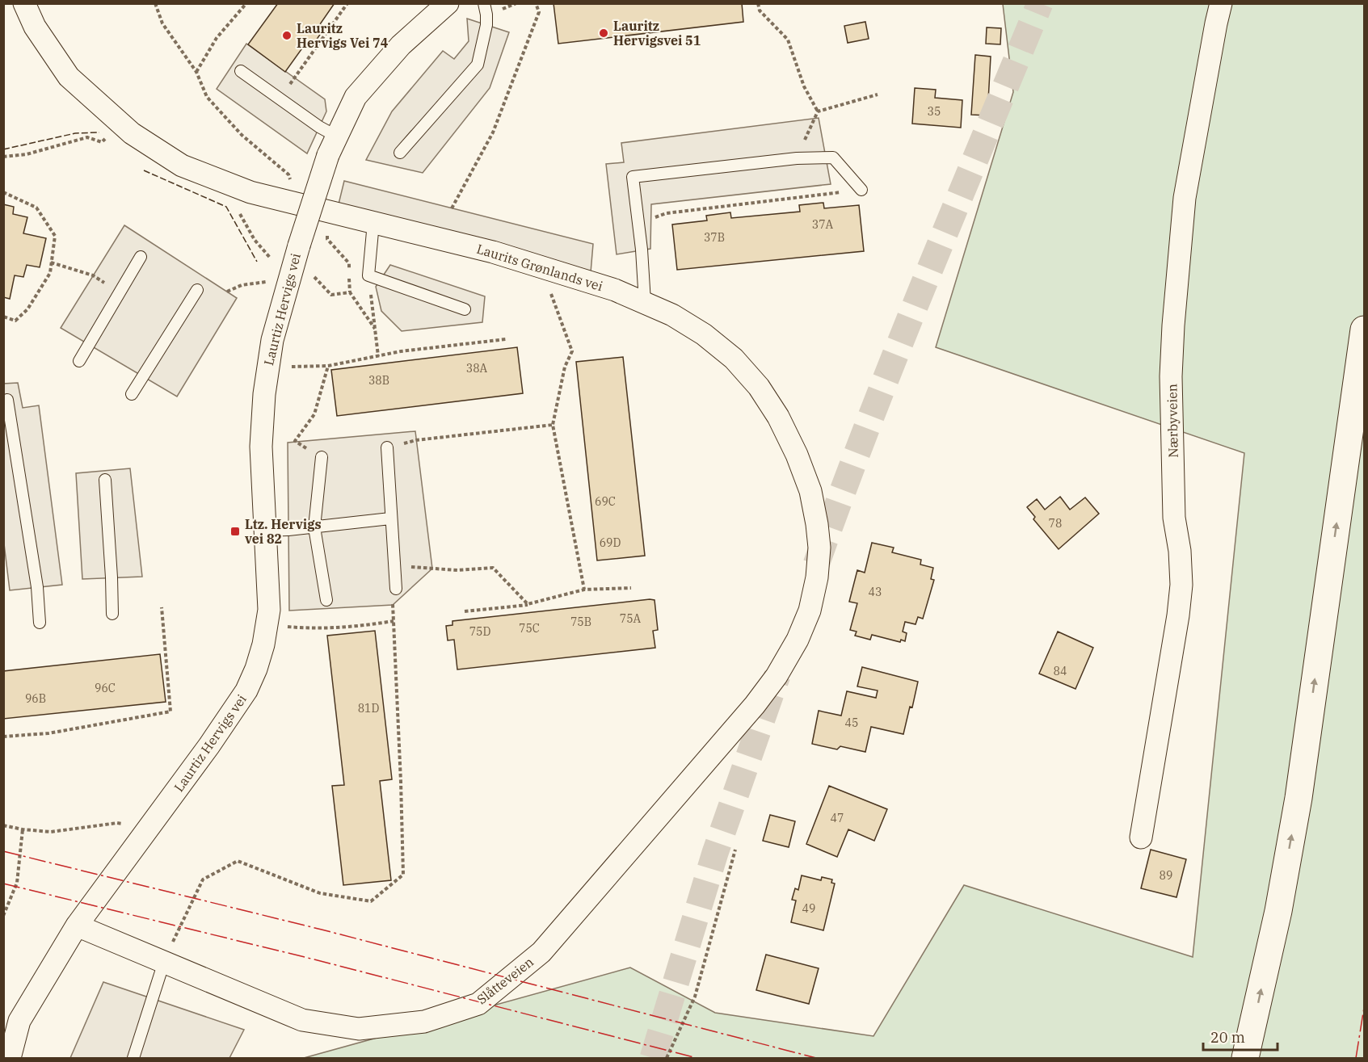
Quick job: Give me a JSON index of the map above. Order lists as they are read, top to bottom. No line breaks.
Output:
{"streets":{"street":["Laurits Grønlands vei","Laurtiz Hervigs vei","Nærbyveien","Slåtteveien"]},"crossings":[["Laurits Grønlands vei","Slåtteveien"],["Laurtiz Hervigs vei","Slåtteveien"]],"places":{"other":["Lauritz Hervigsvei 51","Lauritz Hervigs Vei 74"],"transit":["Ltz. Hervigs vei 82"]},"house_numbers":["35","37A","37B","38A","38B","69C","78","69D","43","75A","75B","75C","75D","84","96C","96B","81D","45","47","89","49"],"scale_bar":"20 m"}
